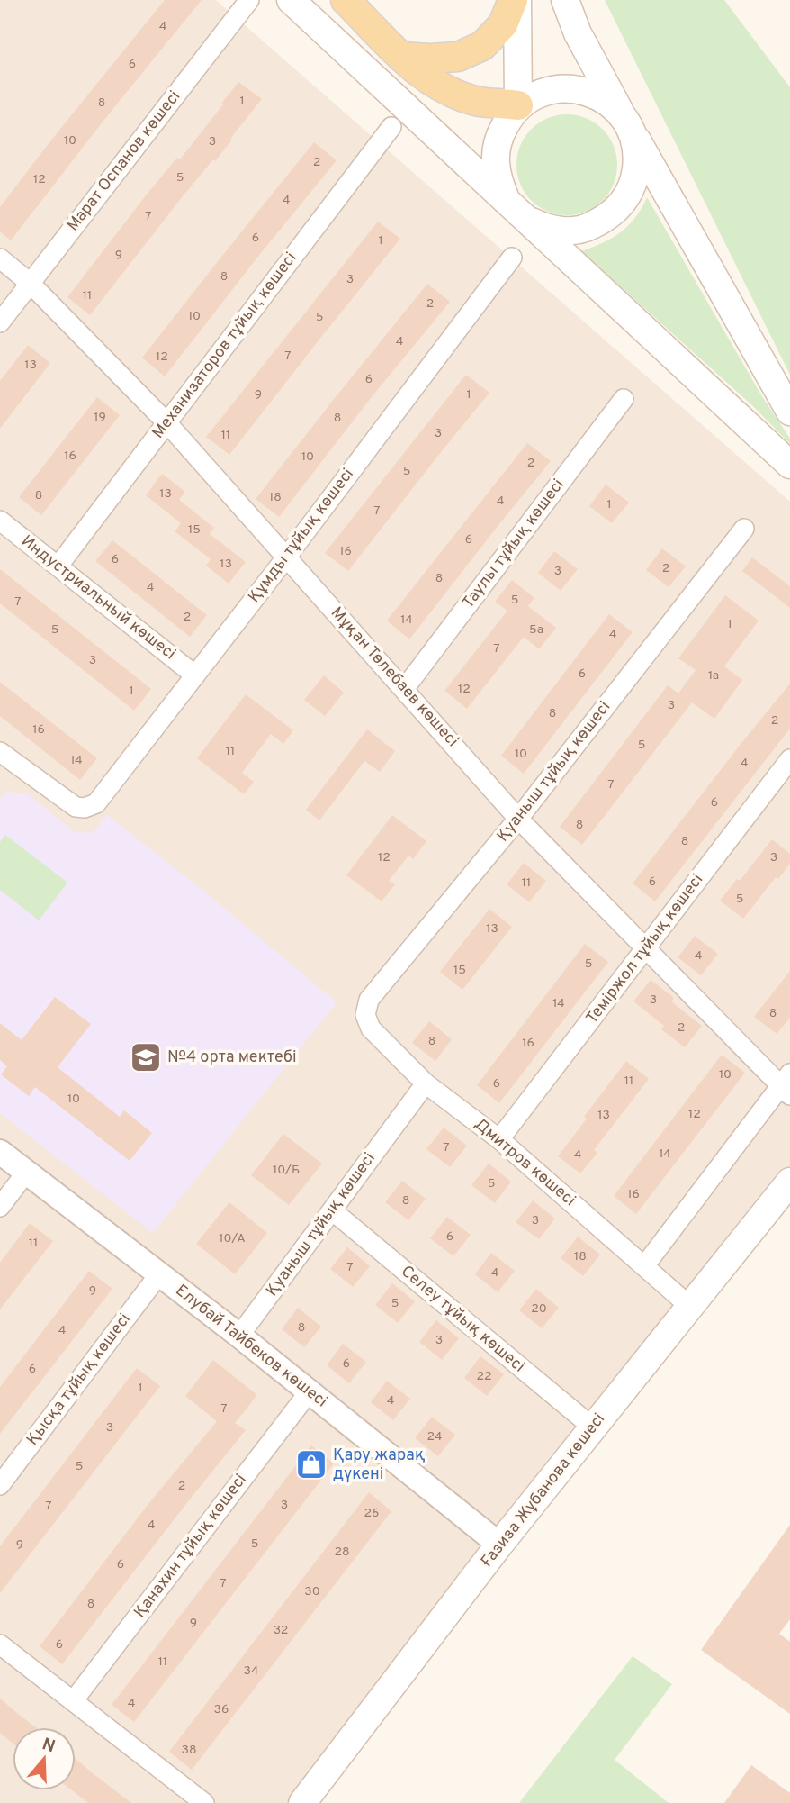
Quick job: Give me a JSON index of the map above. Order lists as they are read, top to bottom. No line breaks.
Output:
{"streets":{"main road":["Ғазиза Жұбанова көшесі"],"street":["Марат Оспанов көшесі","Механизаторов тұйық көшесі","Құмды тұйық көшесі","Таулы тұйық көшесі","Индустриальный көшесі","Мұқан Төлебаев көшесі","Қуаныш тұйық көшесі","Теміржол тұйық көшесі","Дмитров көшесі","Селеу тұйық көшесі","Елубай Тайбеков көшесі","Қысқа тұйық көшесі","Қанахин тұйық көшесі"]},"crossings":[["Марат Оспанов көшесі","Мұқан Төлебаев көшесі"],["Механизаторов тұйық көшесі","Индустриальный көшесі"],["Механизаторов тұйық көшесі","Мұқан Төлебаев көшесі"],["Құмды тұйық көшесі","Индустриальный көшесі"],["Құмды тұйық көшесі","Мұқан Төлебаев көшесі"],["Таулы тұйық көшесі","Мұқан Төлебаев көшесі"],["Мұқан Төлебаев көшесі","Қуаныш тұйық көшесі"],["Мұқан Төлебаев көшесі","Теміржол тұйық көшесі"],["Қуаныш тұйық көшесі","Дмитров көшесі"],["Қуаныш тұйық көшесі","Селеу тұйық көшесі"],["Қуаныш тұйық көшесі","Елубай Тайбеков көшесі"],["Теміржол тұйық көшесі","Дмитров көшесі"],["Дмитров көшесі","Ғазиза Жұбанова көшесі"],["Селеу тұйық көшесі","Ғазиза Жұбанова көшесі"],["Елубай Тайбеков көшесі","Қысқа тұйық көшесі"],["Елубай Тайбеков көшесі","Ғазиза Жұбанова көшесі"],["Елубай Тайбеков көшесі","Қанахин тұйық көшесі"]],"places":{"school or university":["№4 орта мектебі"],"shop":["Қару жарақ дүкені"]},"house_numbers":["4","6","1","8","10","3","2","5","12","4","7","6","1","9","8","3","11","2","10","5","4","7","12","13","6","9","1","19","8","3","11","16","10","2","5","13","8","18","4","1","7","15","6","16","6","13","2","3","8","4","5","7","2","14","1","5","5а","4","7","3","6","1а","12","1","3","8","2","16","5","11","10","14","4","7","6","8","8","12","3","6","11","5","13","4","5","15","3","14","8","2","8","16","10","11","6","10","12","13","7","14","4","10/Б","5","16","8","3","6","10/А","11","18","7","4","9","5","20","8","4","3","6","6","22","1","4","7","3","24","5","2","3","7","26","4","5","9","28","6","7","30","8","9","32","6","11","34","4","36","38"],"north":"top"}
